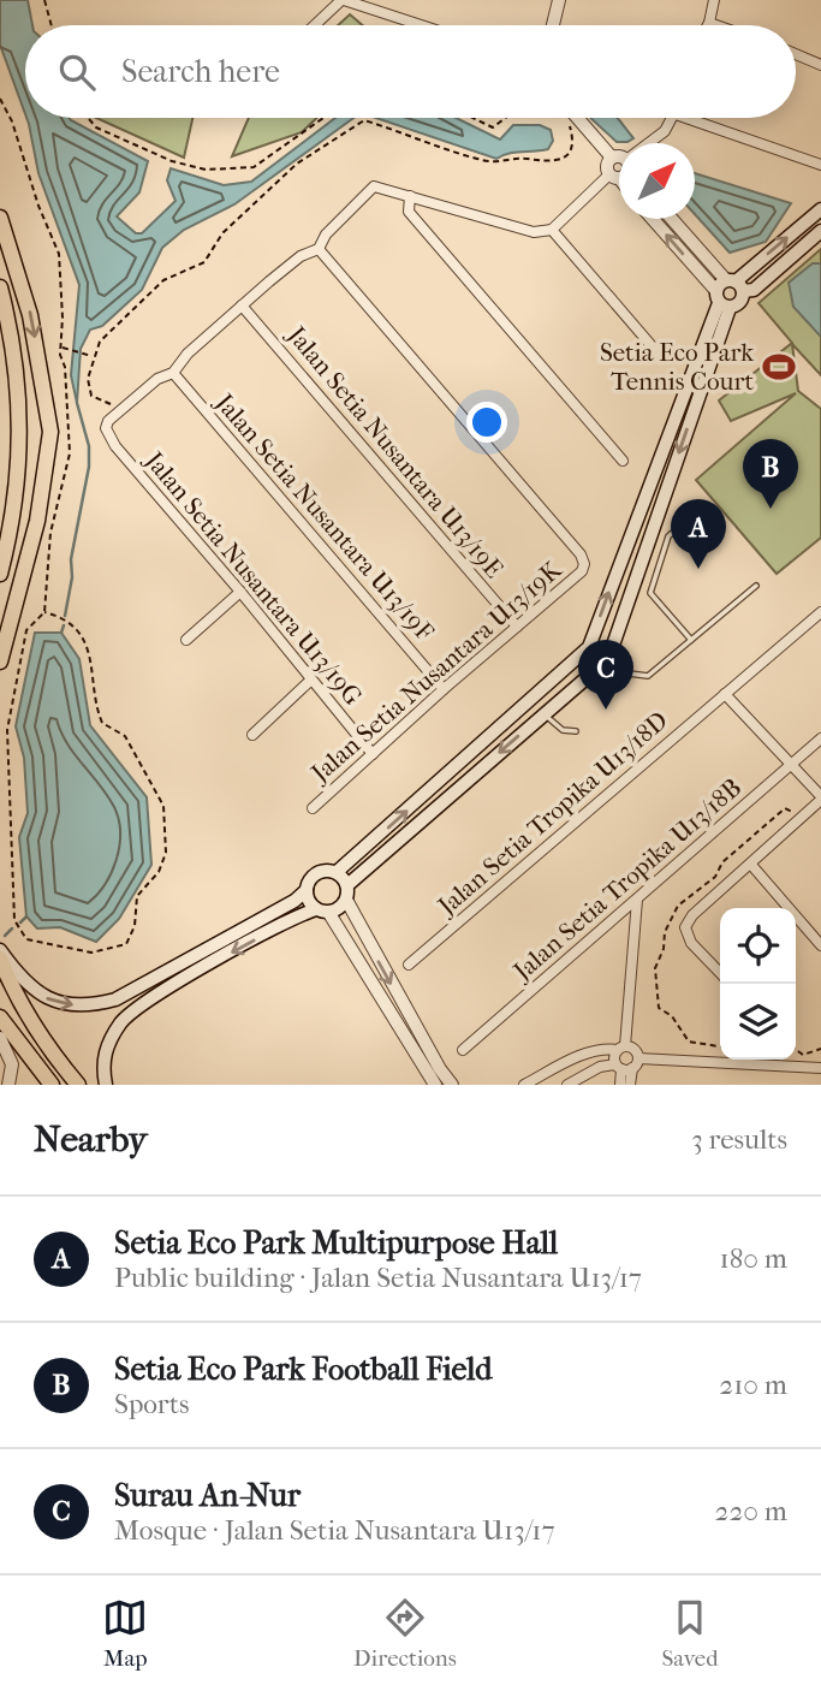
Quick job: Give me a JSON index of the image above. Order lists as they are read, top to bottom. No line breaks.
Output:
{"streets":{"street":["Jalan Setia Nusantara U13/19E","Jalan Setia Nusantara U13/19F","Jalan Setia Nusantara U13/19G","Jalan Setia Nusantara U13/19K","Jalan Setia Tropika U13/18D","Jalan Setia Tropika U13/18B"]},"crossings":[["Jalan Setia Nusantara U13/19E","Jalan Setia Nusantara U13/19K"],["Jalan Setia Nusantara U13/19F","Jalan Setia Nusantara U13/19K"],["Jalan Setia Nusantara U13/19G","Jalan Setia Nusantara U13/19K"]],"places":{"sports":["Setia Eco Park Tennis Court"]},"north":"top right","page":{"search":"Search here","pins":["B","A","C"],"heading":["Nearby","3 results"],"list":[{"mark":"A","name":"Setia Eco Park Multipurpose Hall","note":"Public building · Jalan Setia Nusantara U13/17","value":"180 m"},{"mark":"B","name":"Setia Eco Park Football Field","note":"Sports","value":"210 m"},{"mark":"C","name":"Surau An-Nur","note":"Mosque · Jalan Setia Nusantara U13/17","value":"220 m"}],"nav":["Map","Directions","Saved"]}}
